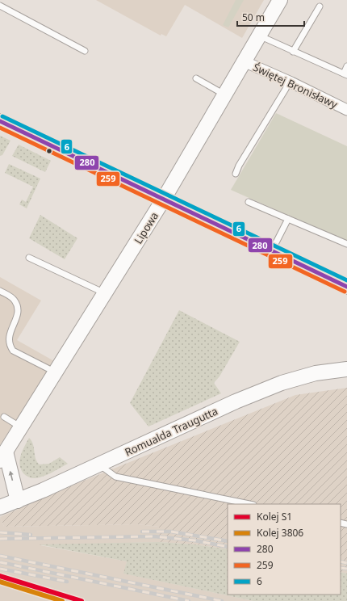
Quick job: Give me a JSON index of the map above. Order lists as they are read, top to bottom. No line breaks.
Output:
{"streets":{"street":["Świętej Bronisławy","Lipowa","Romualda Traugutta"]},"crossings":[["Świętej Bronisławy","Lipowa"],["Lipowa","Romualda Traugutta"]],"lines":["transit line 6","transit line 280","transit line 259","rail line S1","rail line 3806"],"legend":["Kolej S1","Kolej 3806","280","259","6"],"scale_bar":"50 m"}
